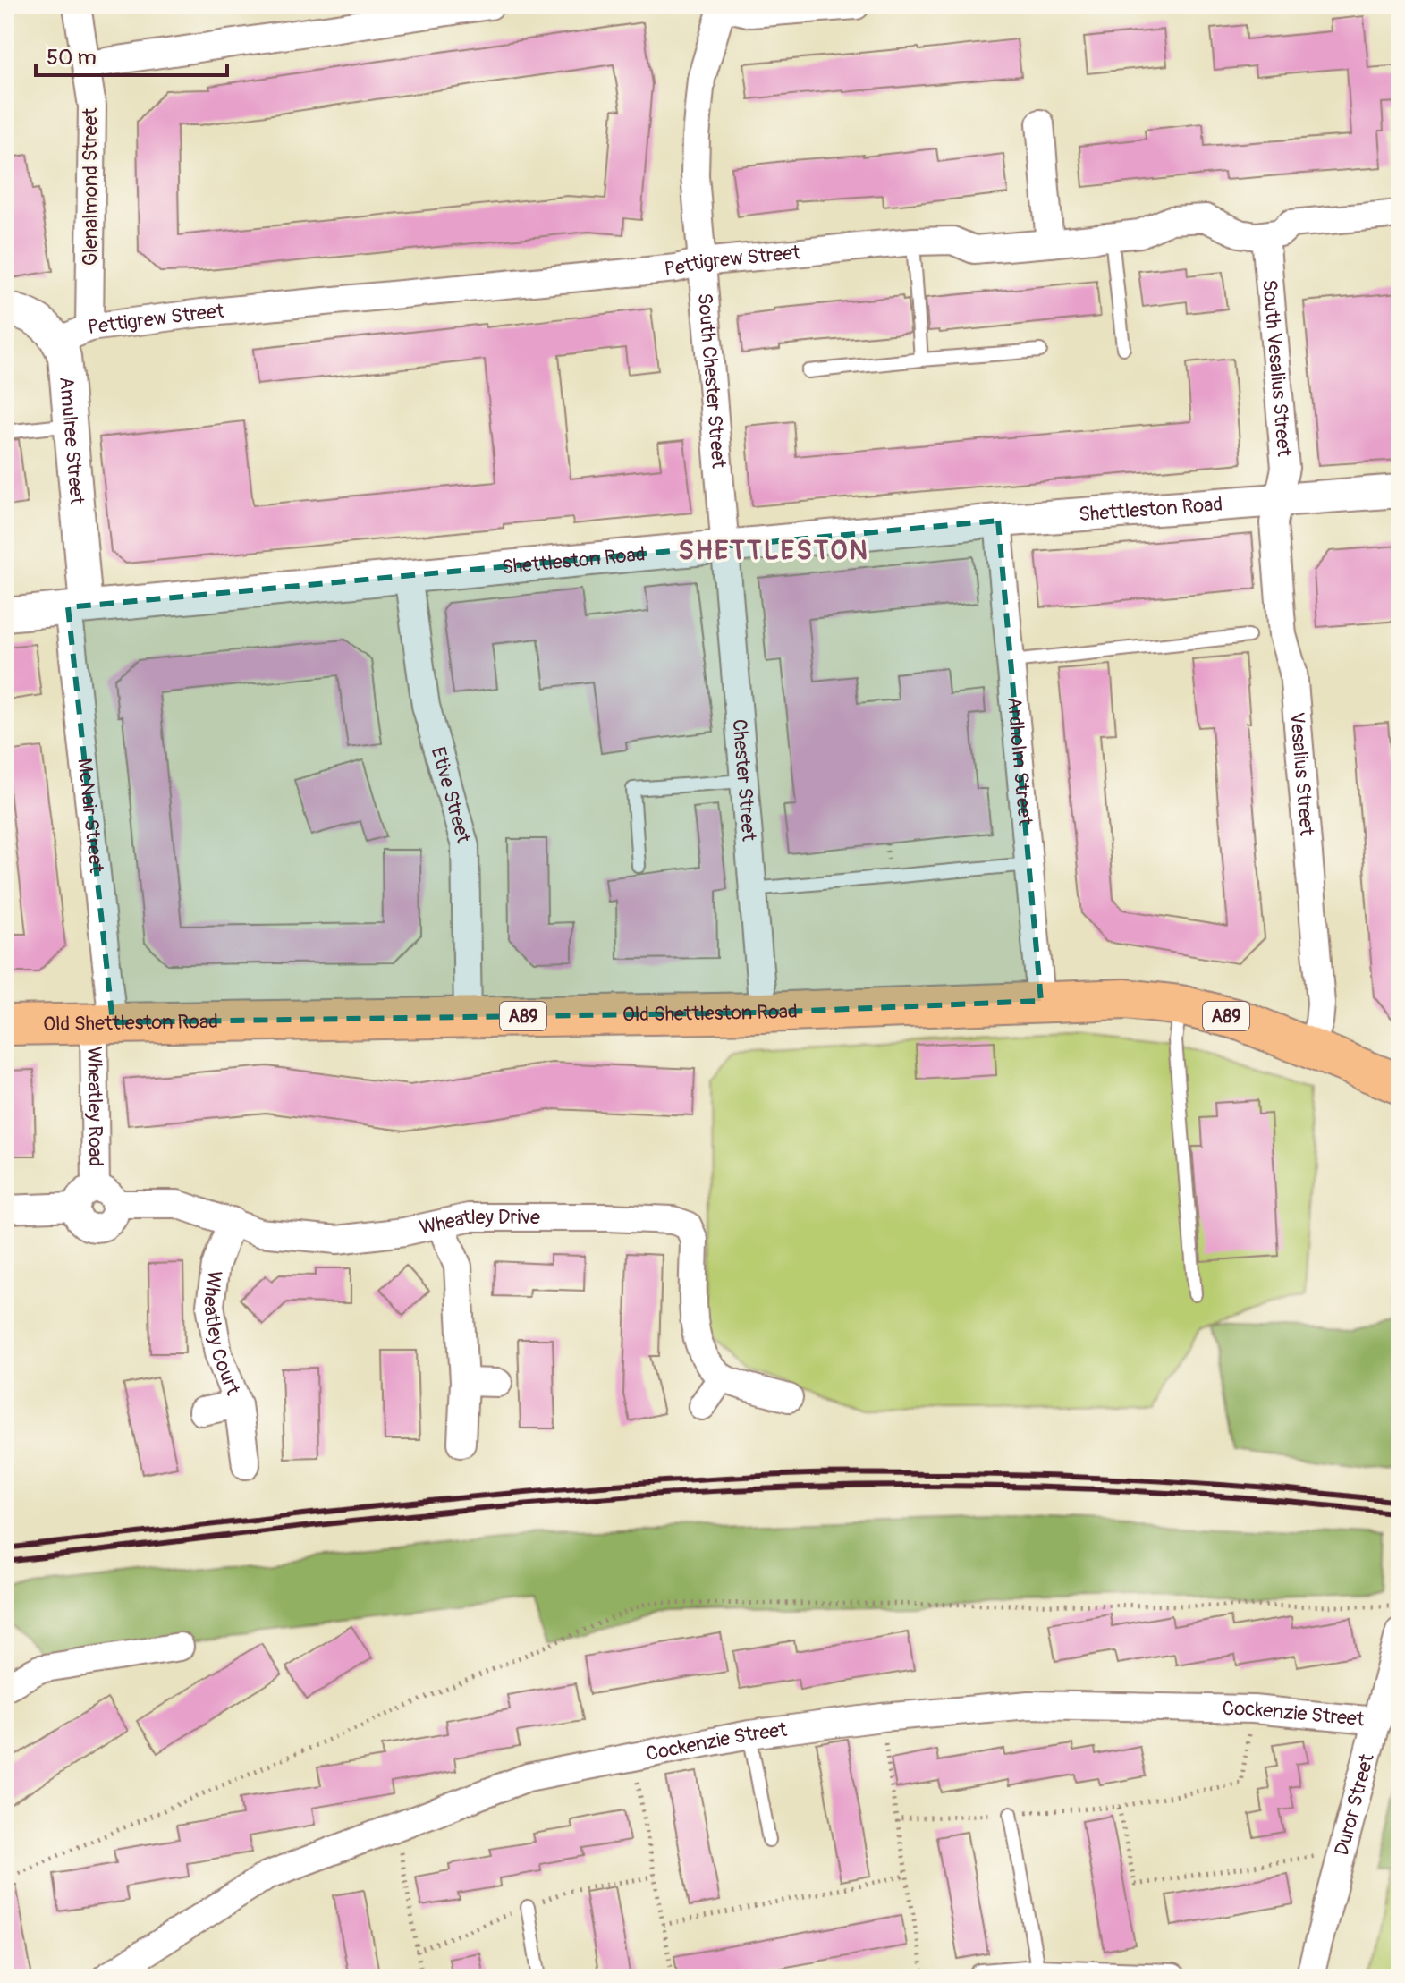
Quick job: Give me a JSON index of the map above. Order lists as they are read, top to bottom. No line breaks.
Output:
{"streets":{"main road":["Old Shettleston Road","A89"],"street":["Glenalmond Street","Pettigrew Street","South Vesalius Street","South Chester Street","Amulree Street","Shettleston Road","Ardholm Street","Vesalius Street","Chester Street","Etive Street","McNair Street","Wheatley Road","Wheatley Drive","Wheatley Court","Cockenzie Street","Duror Street"]},"crossings":[["Glenalmond Street","Pettigrew Street"],["Pettigrew Street","South Vesalius Street"],["Pettigrew Street","South Chester Street"],["Pettigrew Street","Amulree Street"],["South Vesalius Street","Shettleston Road"],["South Vesalius Street","Vesalius Street"],["South Chester Street","Shettleston Road"],["South Chester Street","Chester Street"],["Amulree Street","Shettleston Road"],["Amulree Street","McNair Street"],["Shettleston Road","Ardholm Street"],["Shettleston Road","Vesalius Street"],["Shettleston Road","Chester Street"],["Shettleston Road","Etive Street"],["Shettleston Road","McNair Street"],["Ardholm Street","Old Shettleston Road"],["Vesalius Street","Old Shettleston Road"],["Chester Street","Old Shettleston Road"],["Etive Street","Old Shettleston Road"],["McNair Street","Old Shettleston Road"],["McNair Street","Wheatley Road"],["Old Shettleston Road","Wheatley Road"],["Wheatley Road","Wheatley Drive"],["Wheatley Drive","Wheatley Court"],["Cockenzie Street","Duror Street"]],"districts":["SHETTLESTON"],"scale_bar":"50 m"}
